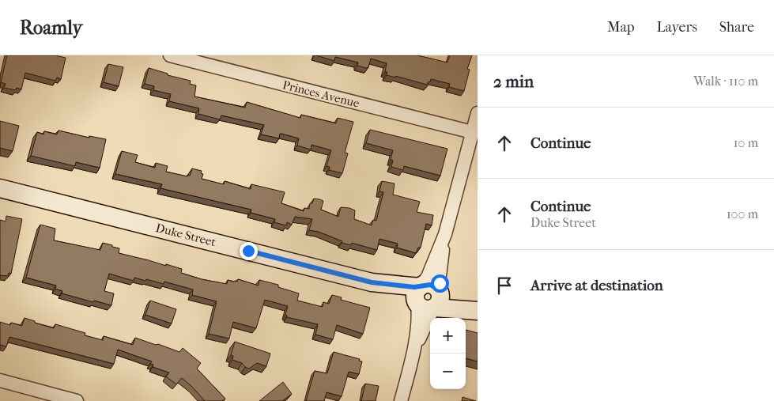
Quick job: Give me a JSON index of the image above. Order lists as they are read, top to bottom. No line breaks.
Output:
{"streets":{"street":["Princes Avenue","Duke Street"]},"page":{"header":"Roamly","nav":["Map","Layers","Share"],"heading":["2 min","Walk · 110 m"],"list":[["Continue","10 m"],["Continue","Duke Street","100 m"],"Arrive at destination"],"map_buttons":["+","−"]}}
